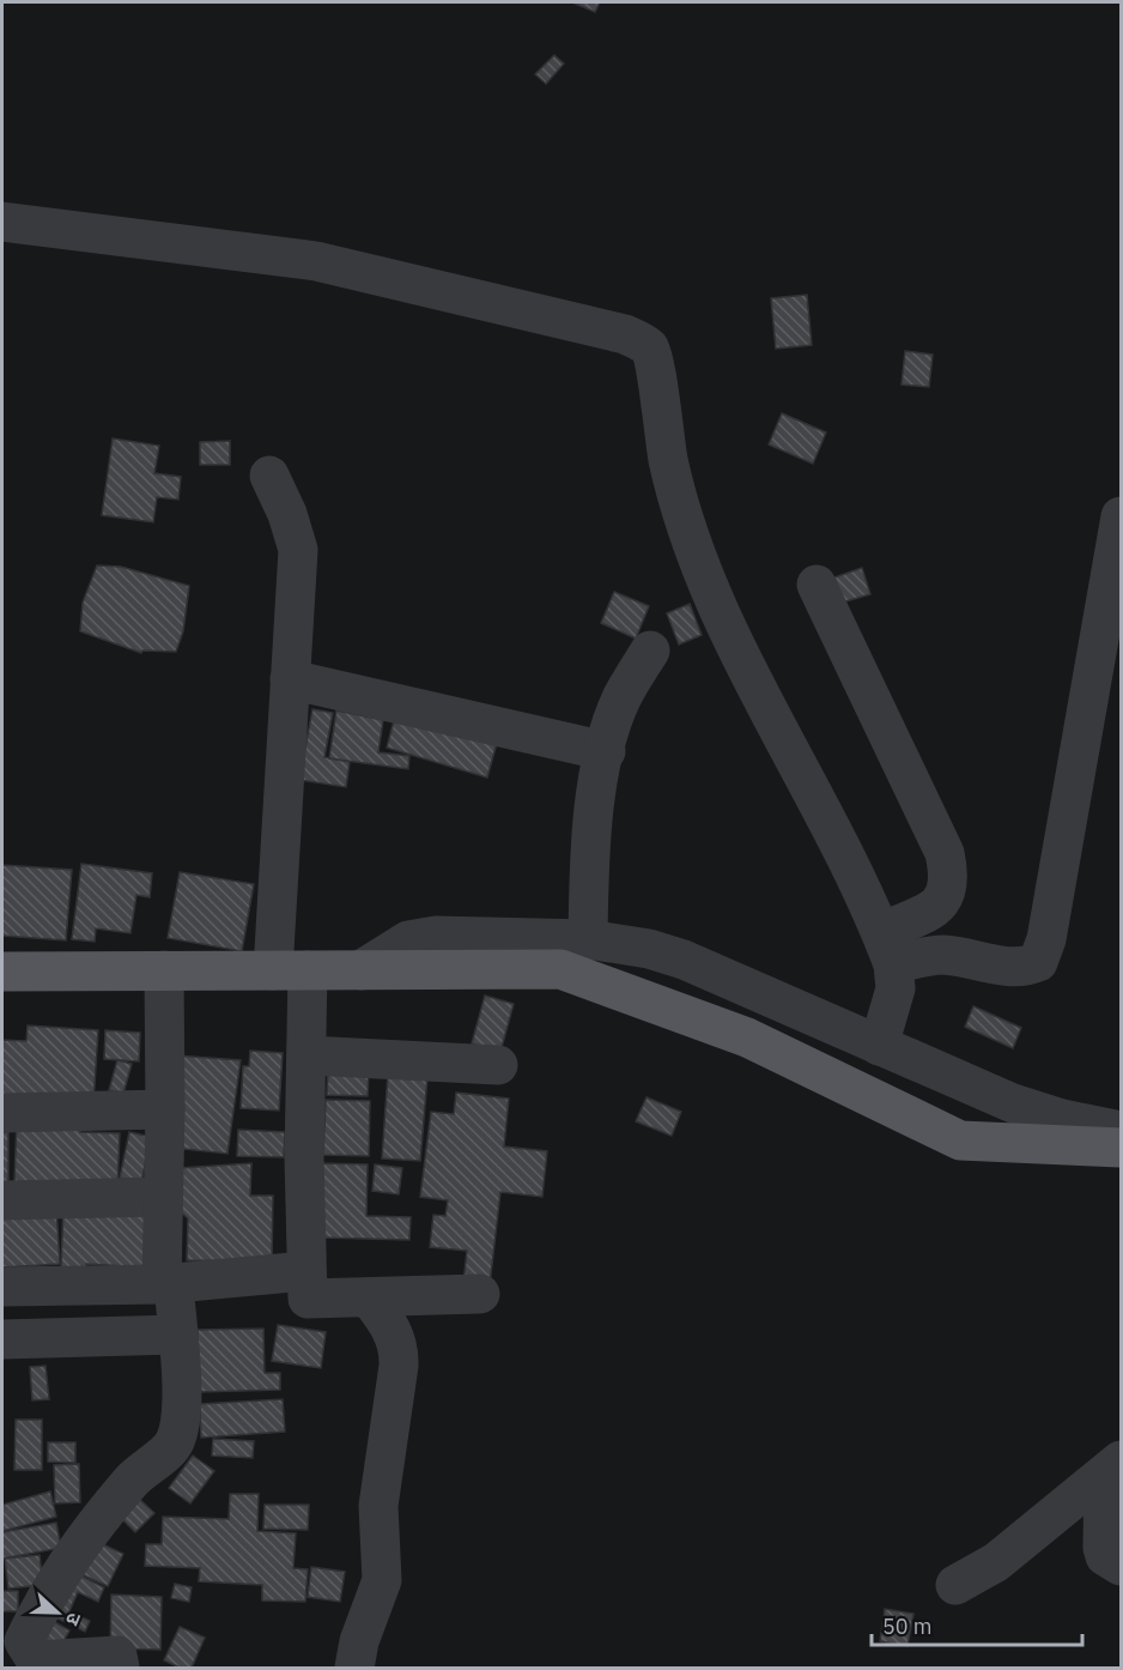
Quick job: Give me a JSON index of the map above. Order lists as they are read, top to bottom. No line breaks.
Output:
{"scale_bar":"50 m","north":"right"}
